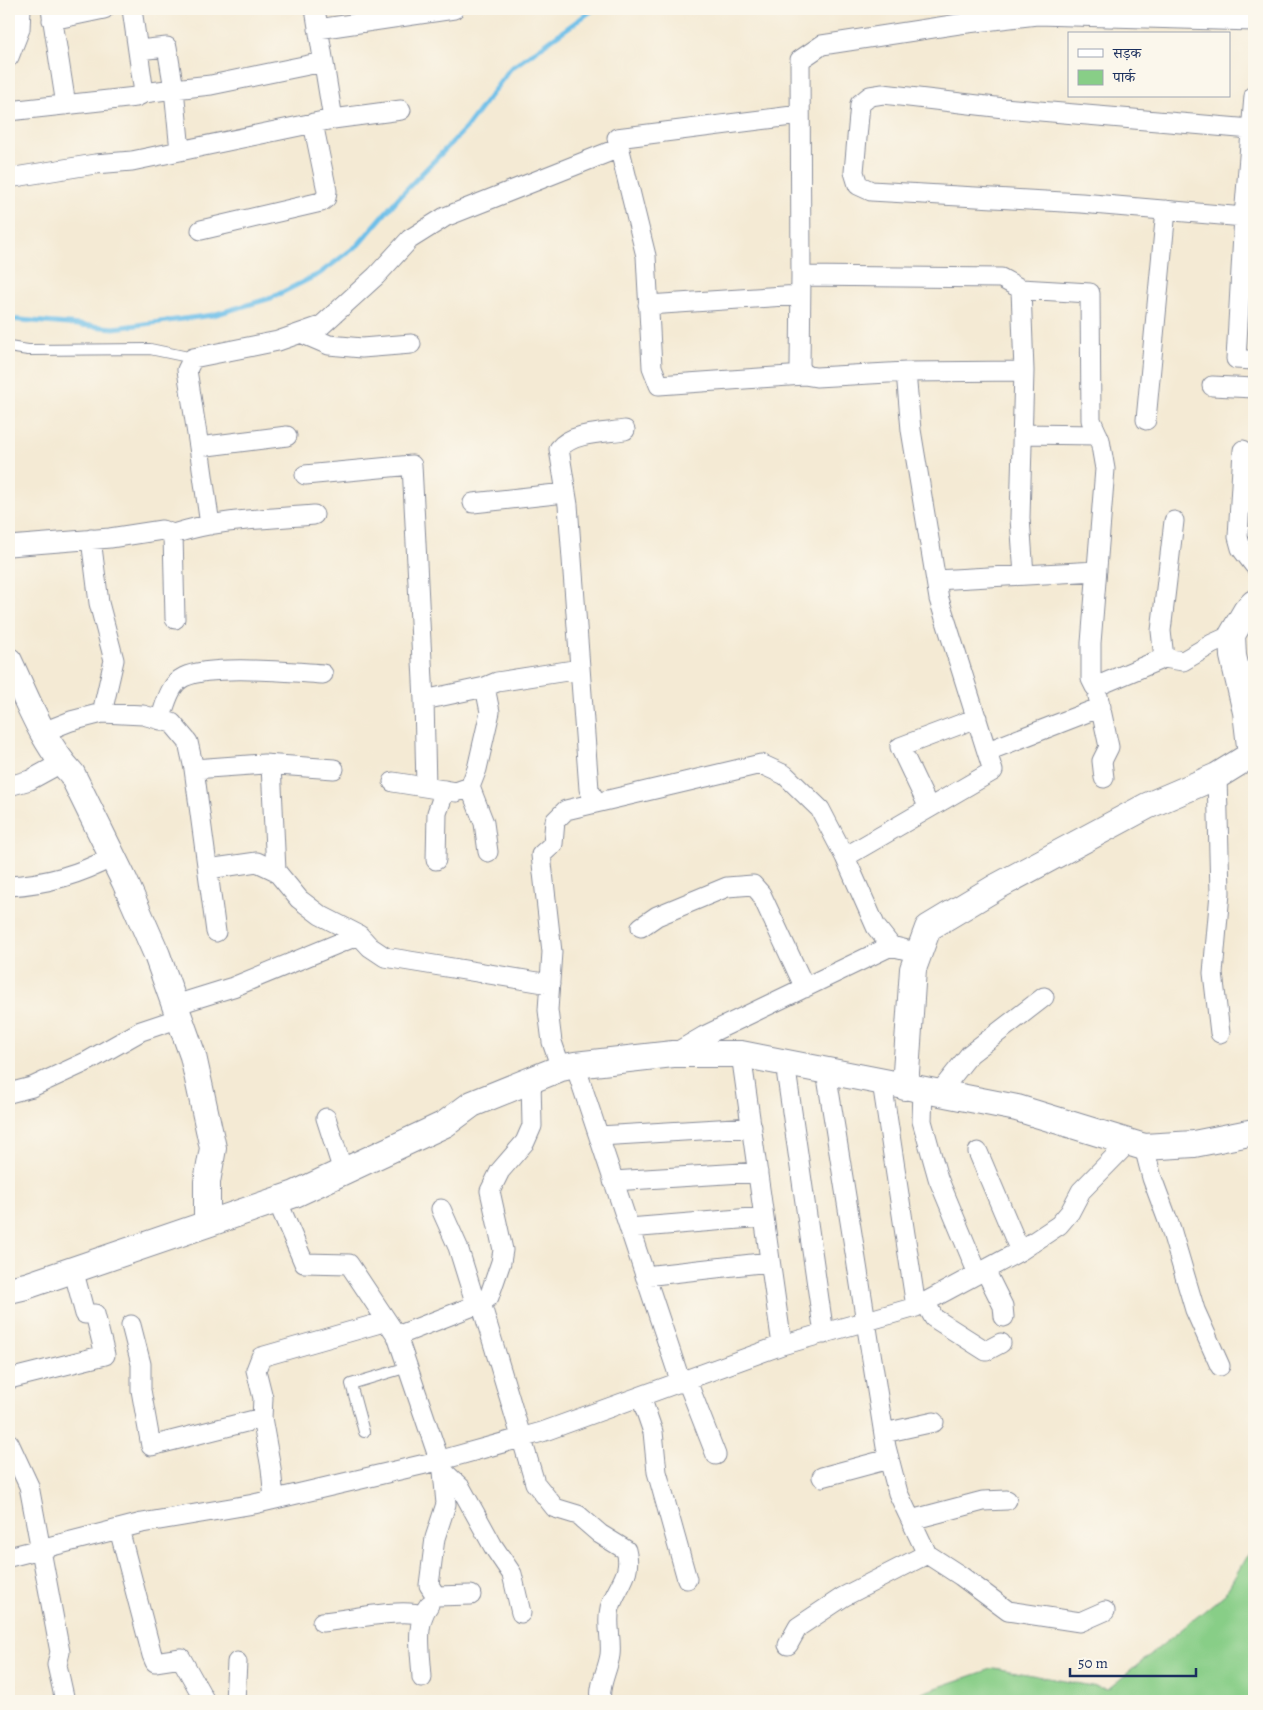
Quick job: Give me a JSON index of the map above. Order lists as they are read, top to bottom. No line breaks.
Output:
{"legend":["सड़क","पार्क"],"scale_bar":"50 m"}
